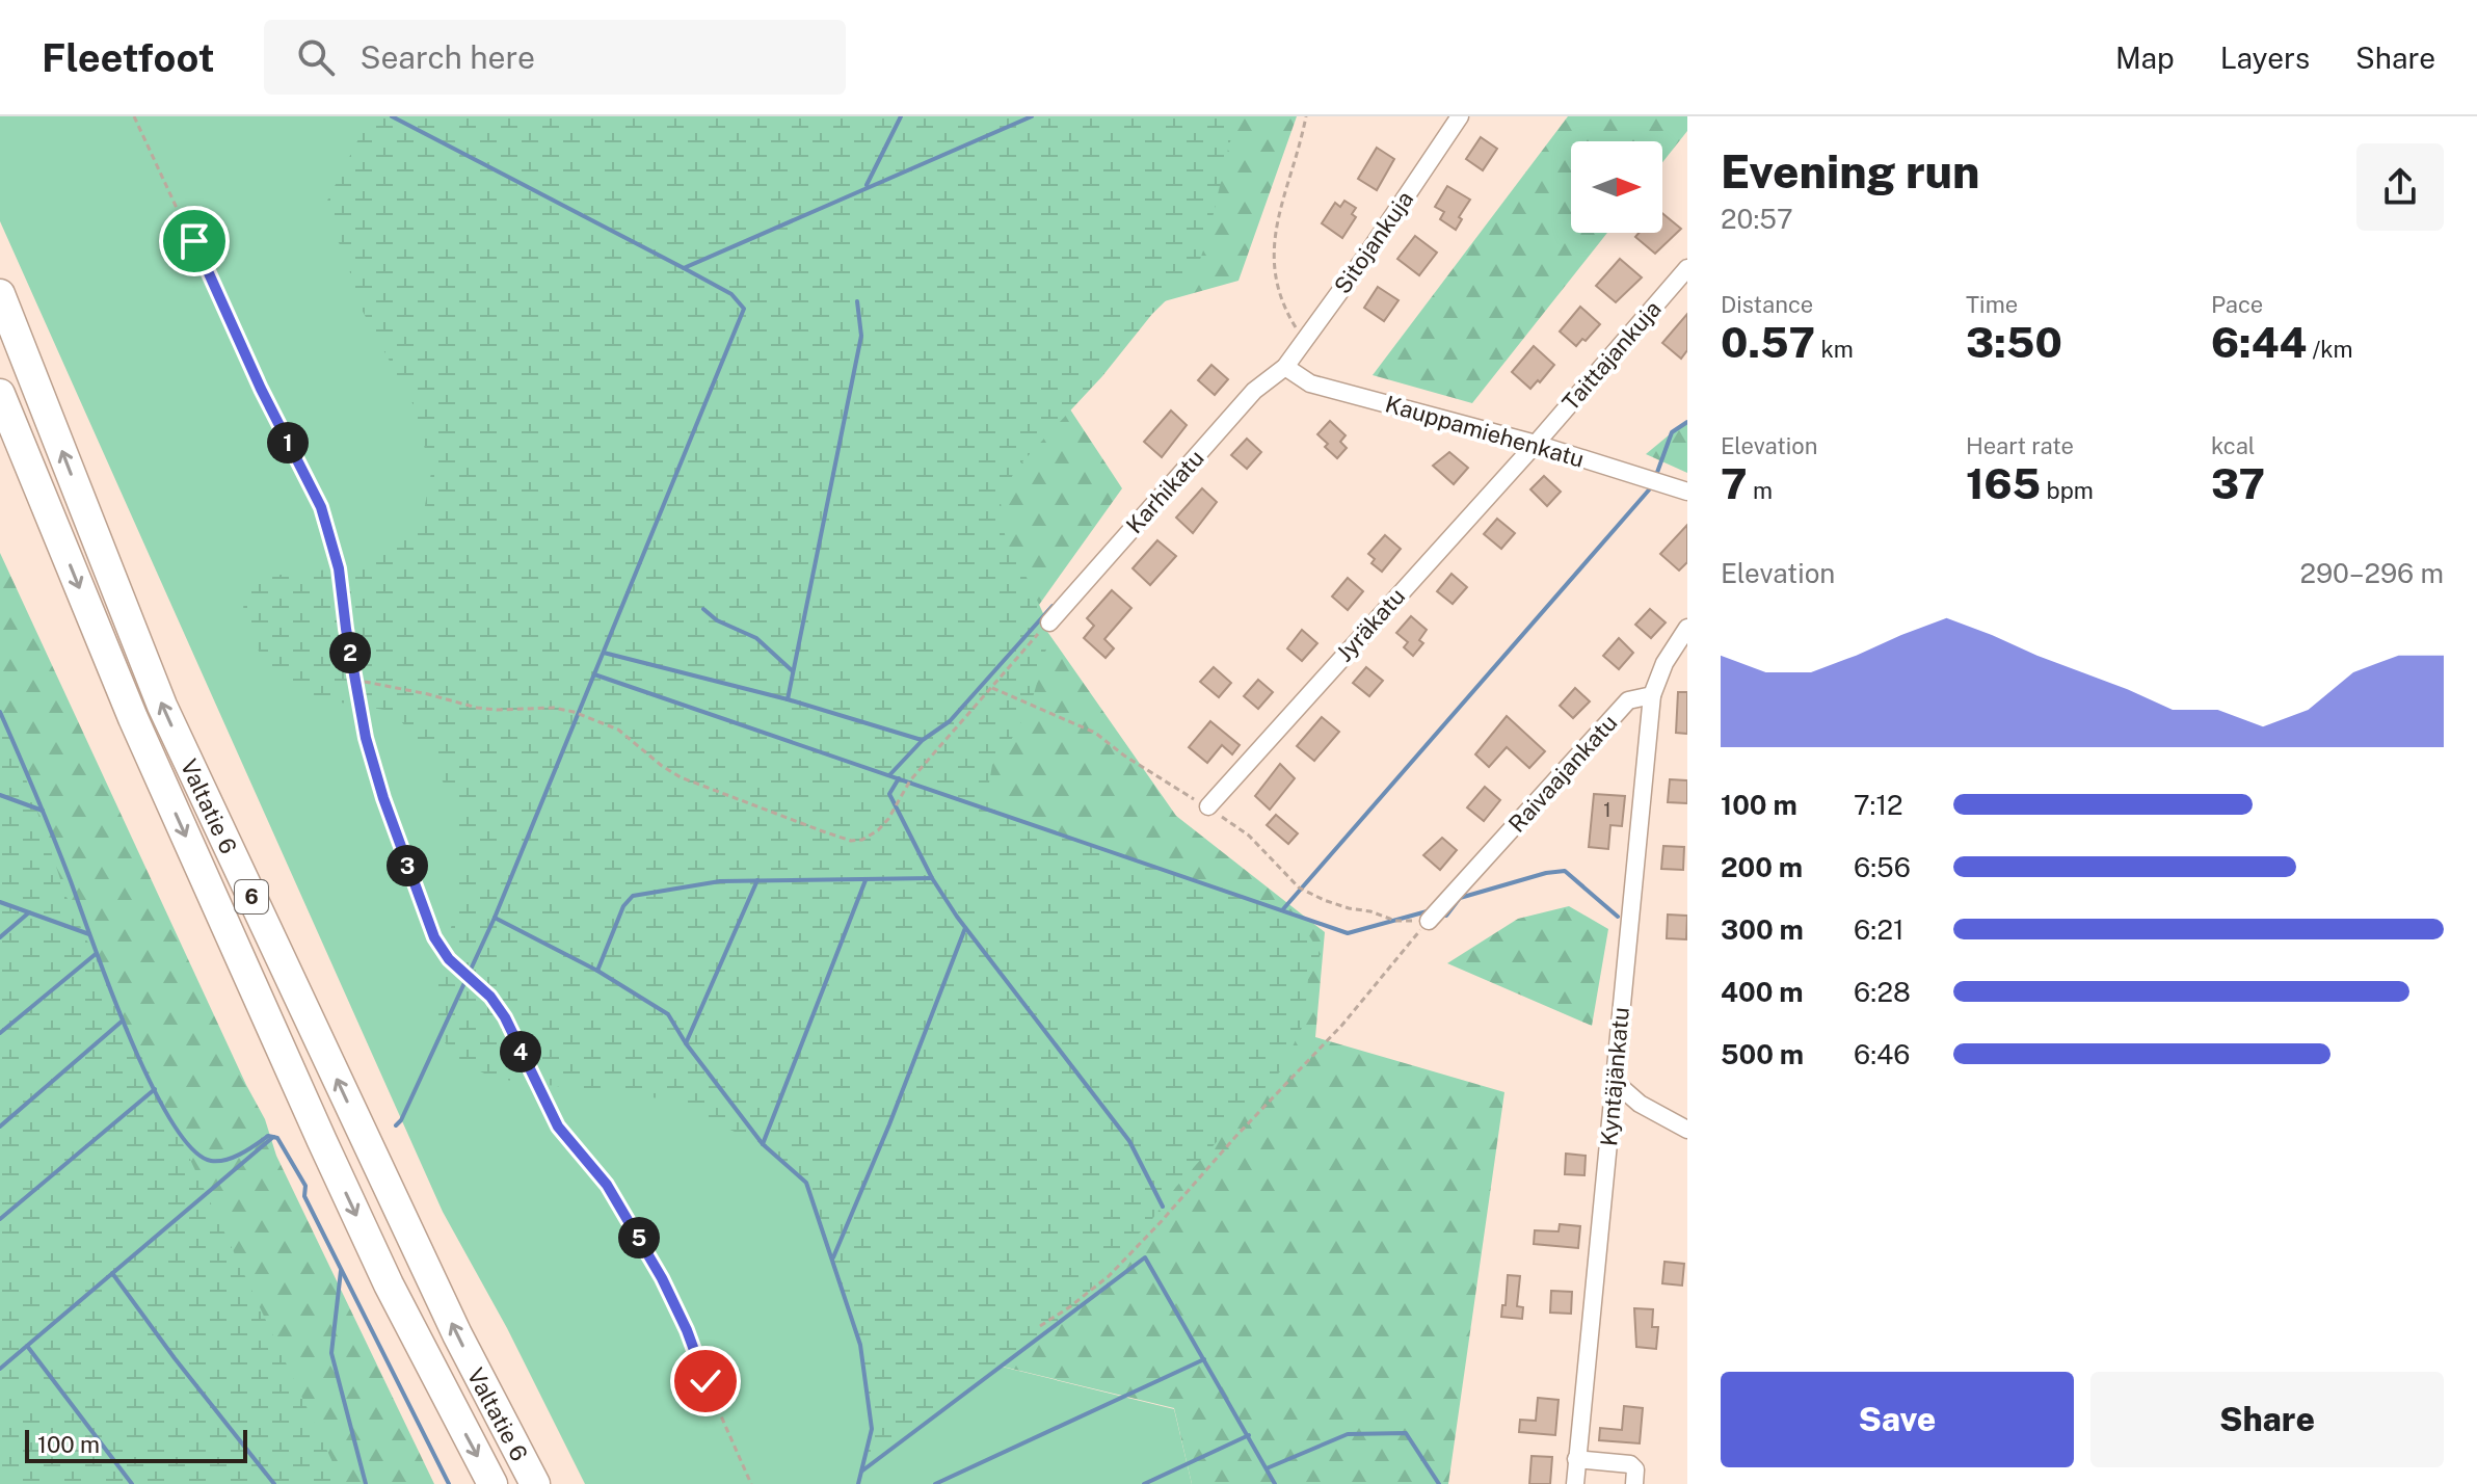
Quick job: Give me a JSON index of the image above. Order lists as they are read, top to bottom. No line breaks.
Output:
{"streets":{"highway":["Valtatie 6","6"],"street":["Sitojankuja","Taittajankuja","Kauppamiehenkatu","Karhikatu","Jyräkatu","Raivaajankatu","Kyntäjänkatu"]},"crossings":[["Sitojankuja","Kauppamiehenkatu"],["Sitojankuja","Karhikatu"],["Taittajankuja","Kauppamiehenkatu"],["Taittajankuja","Jyräkatu"],["Kauppamiehenkatu","Karhikatu"],["Kauppamiehenkatu","Jyräkatu"],["Raivaajankatu","Kyntäjänkatu"]],"house_numbers":["1"],"scale_bar":"100 m","north":"right","page":{"header":"Fleetfoot","search":"Search here","nav":["Map","Layers","Share"],"heading":["Evening run","20:57"],"stats":[["Distance","0.57 km"],["Time","3:50"],["Pace","6:44 /km"],["Elevation","7 m"],["Heart rate","165 bpm"],["kcal","37"]],"pins":["1","2","3","4","5"],"chart":["Elevation","290–296 m"],"list":[{"name":"100 m","note":"7:12"},{"name":"200 m","note":"6:56"},{"name":"300 m","note":"6:21"},{"name":"400 m","note":"6:28"},{"name":"500 m","note":"6:46"}],"buttons":["Save","Share"],"scale":"100 m"}}
